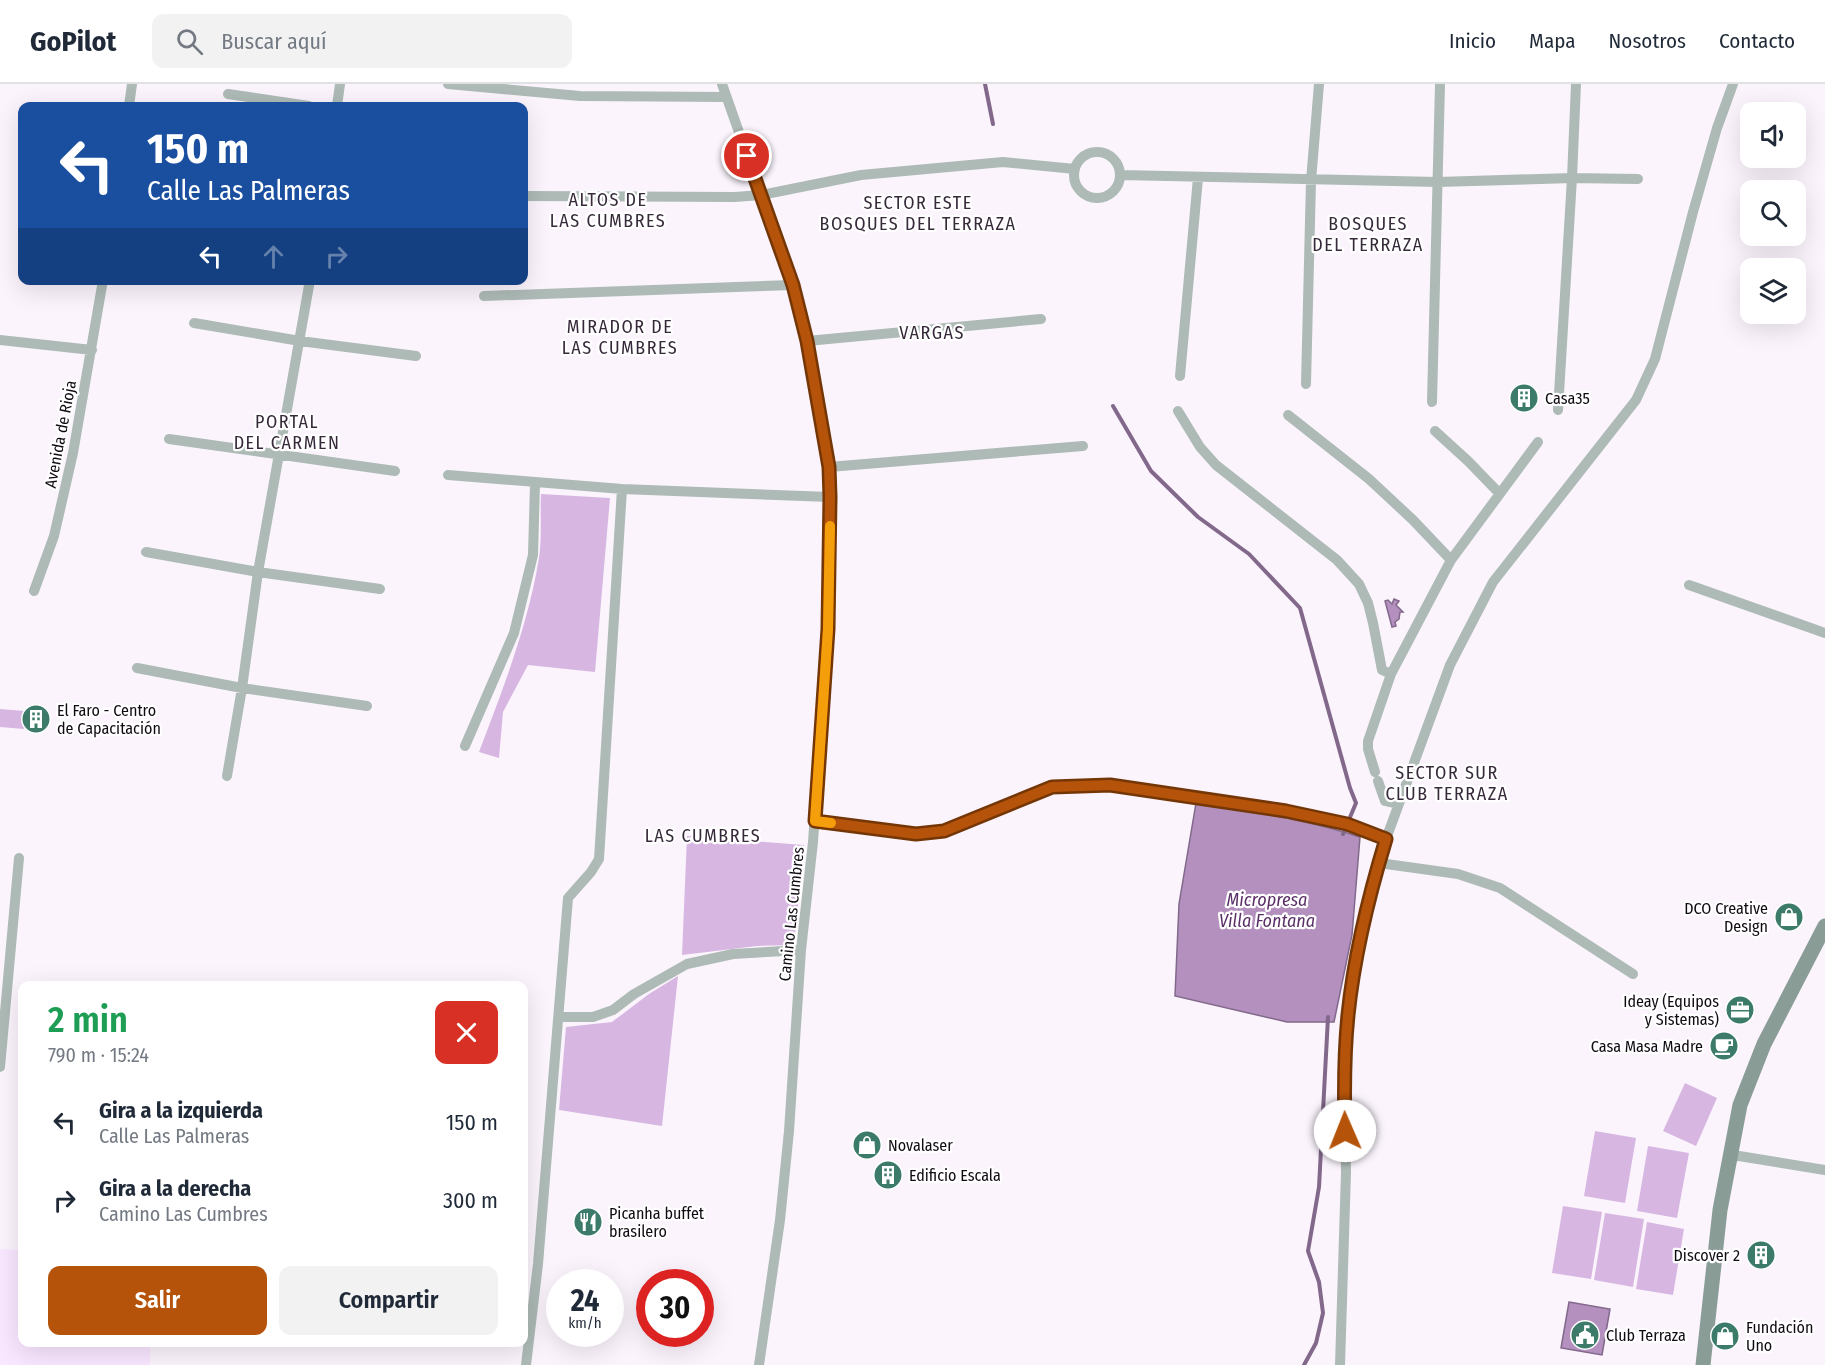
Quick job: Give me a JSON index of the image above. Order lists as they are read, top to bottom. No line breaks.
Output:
{"streets":{"street":["Avenida de Rioja","Camino Las Cumbres"]},"districts":["ALTOS DE LAS CUMBRES","SECTOR ESTE BOSQUES DEL TERRAZA","BOSQUES DEL TERRAZA","MIRADOR DE LAS CUMBRES","VARGAS","PORTAL DEL CARMEN","SECTOR SUR CLUB TERRAZA","LAS CUMBRES"],"water":["Micropresa Villa Fontana"],"places":{"building":["Casa35","El Faro - Centro de Capacitación","Edificio Escala","Discover 2"],"shop":["DCO Creative Design","Novalaser","Fundación Uno"],"office":["Ideay (Equipos y Sistemas)"],"cafe":["Casa Masa Madre"],"restaurant":["Picanha buffet brasilero"],"public building":["Club Terraza"]},"page":{"header":"GoPilot","search":"Buscar aquí","nav":["Inicio","Mapa","Nosotros","Contacto"],"turn":["150 m","Calle Las Palmeras"],"heading":["2 min","790 m · 15:24"],"list":[{"name":"Gira a la izquierda","note":"Calle Las Palmeras","value":"150 m"},{"name":"Gira a la derecha","note":"Camino Las Cumbres","value":"300 m"}],"buttons":["Salir","Compartir"],"speed":"24 km/h","limit":"30"}}
